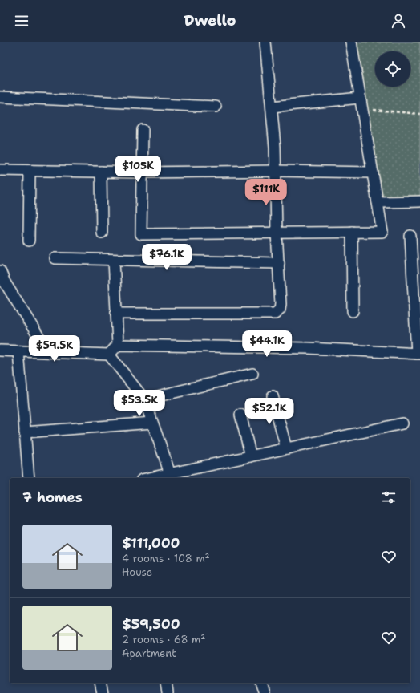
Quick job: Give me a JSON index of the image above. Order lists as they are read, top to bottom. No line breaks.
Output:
{"page":{"header":"Dwello","price":["$105K","$111K","$76.1K","$44.1K","$59.5K","$53.5K","$52.1K"],"heading":"7 homes","list":[{"name":"$111,000","note":"4 rooms · 108 m² · House"},{"name":"$59,500","note":"2 rooms · 68 m² · Apartment"}]}}
